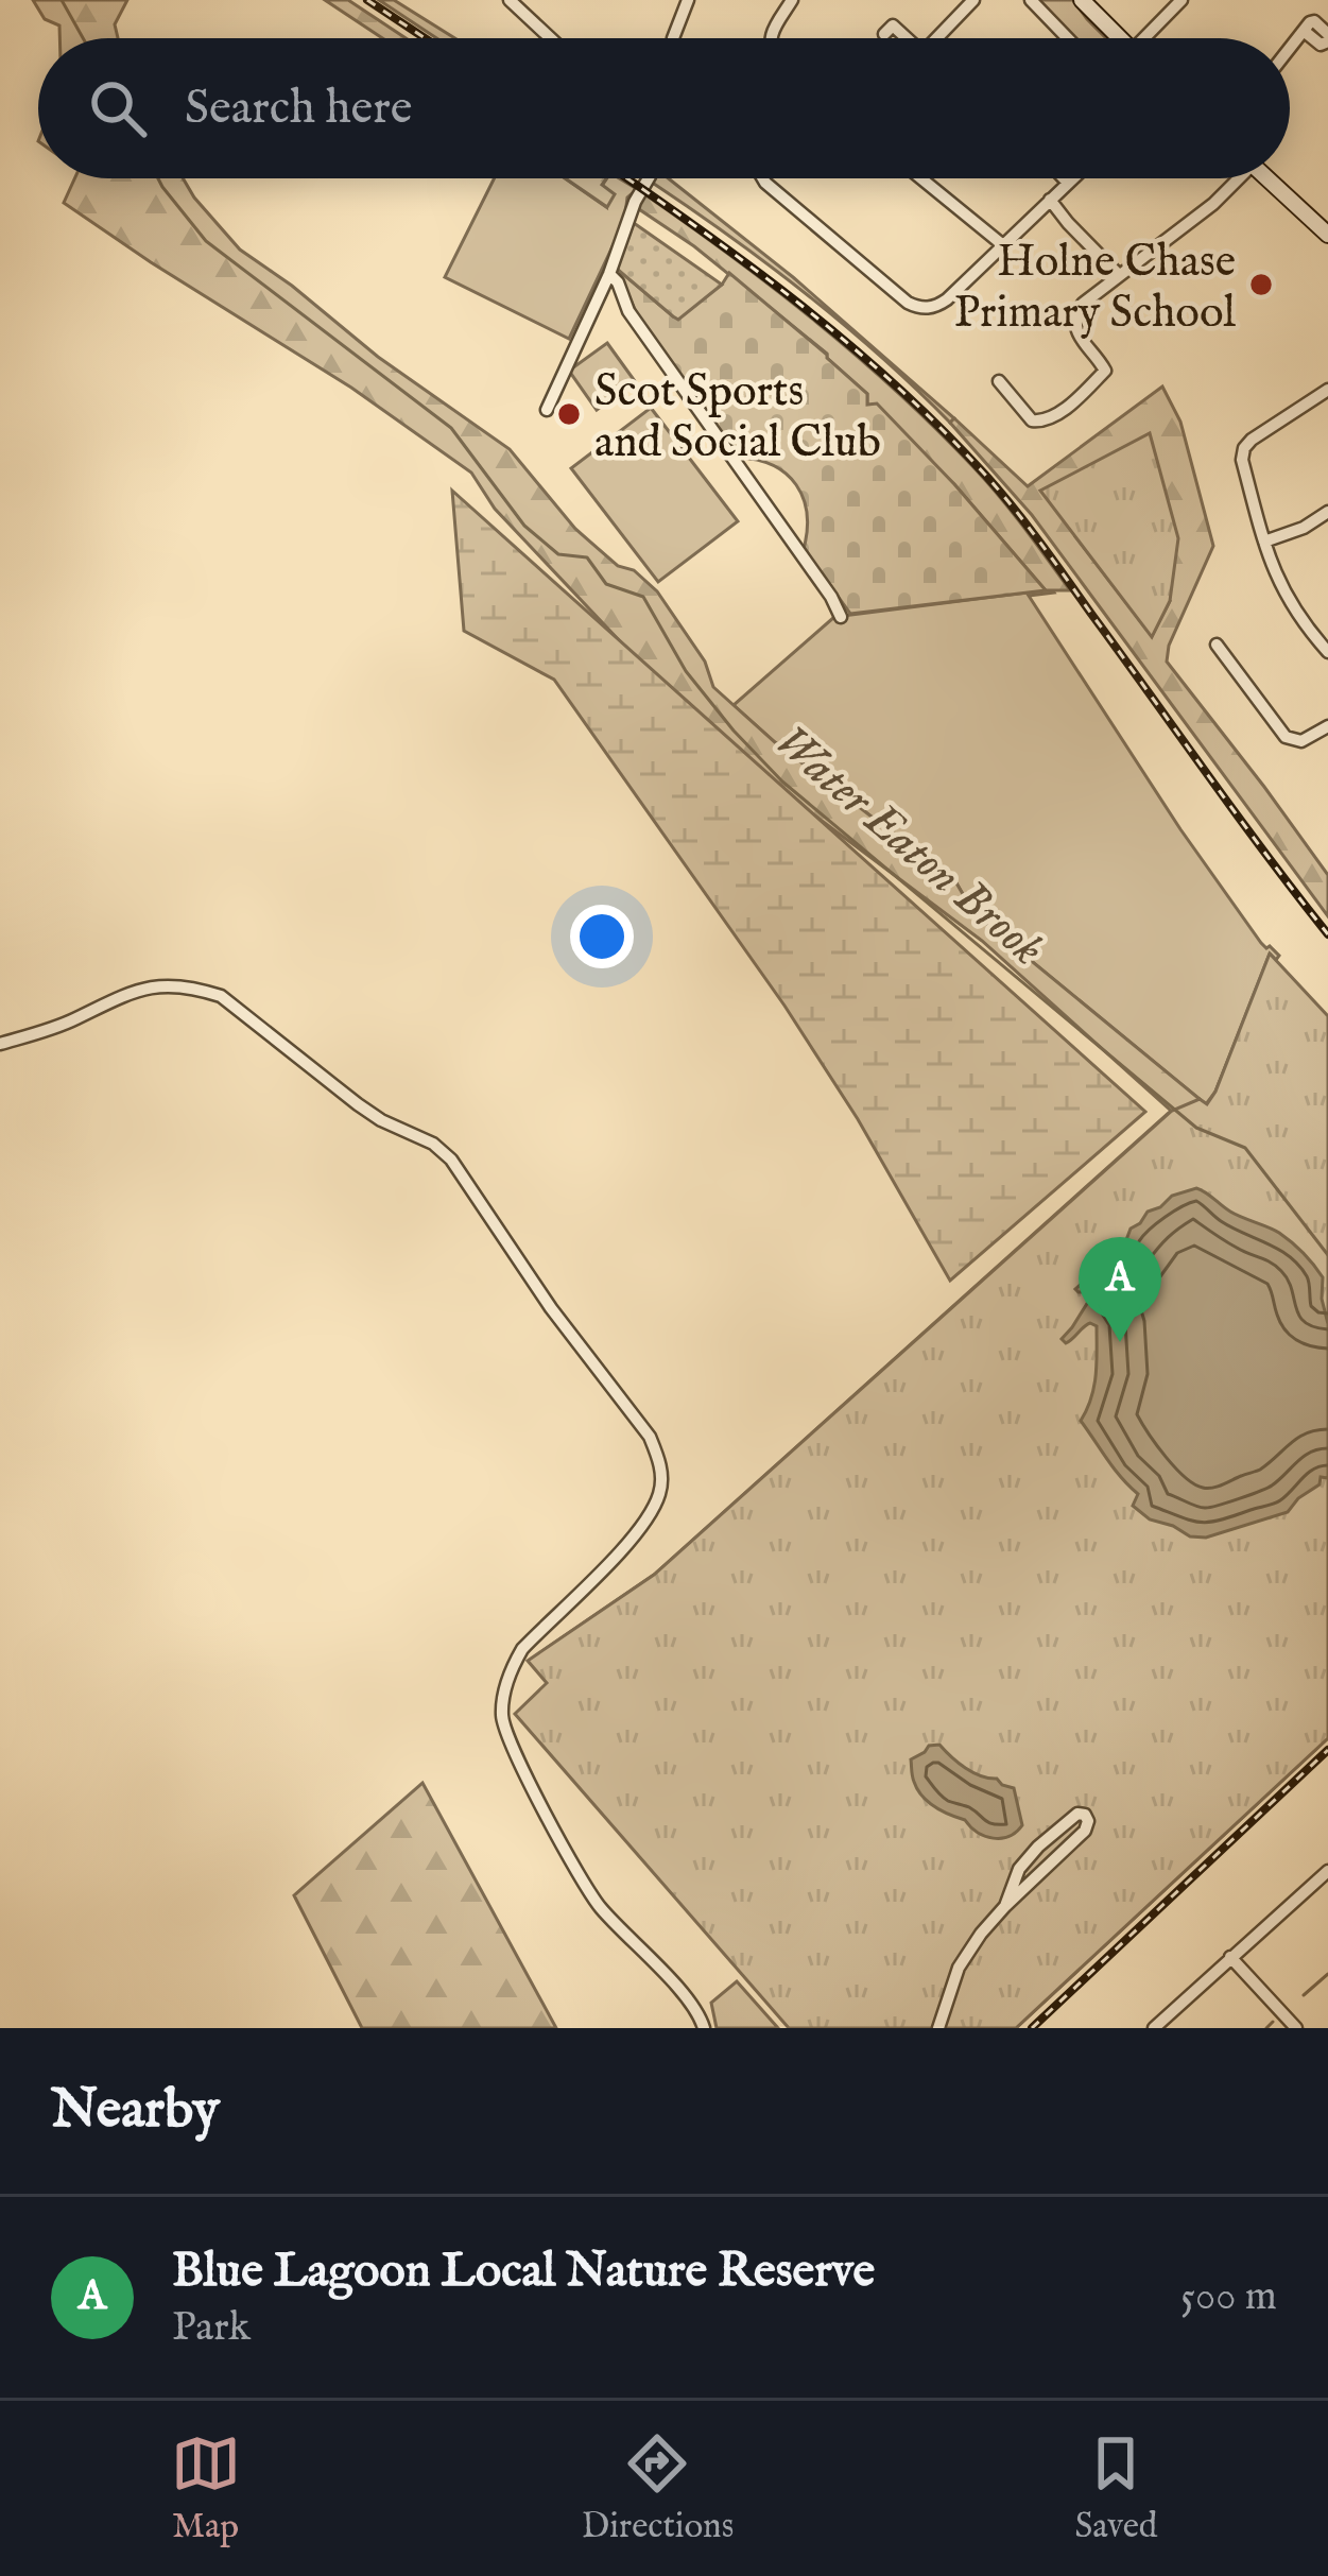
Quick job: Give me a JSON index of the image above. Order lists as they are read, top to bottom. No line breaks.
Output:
{"water":["Water Eaton Brook"],"places":["Holne Chase Primary School","Scot Sports and Social Club"],"page":{"search":"Search here","pins":"A","heading":"Nearby","list":[{"mark":"A","name":"Blue Lagoon Local Nature Reserve","note":"Park","value":"500 m"}],"nav":["Map","Directions","Saved"]}}
